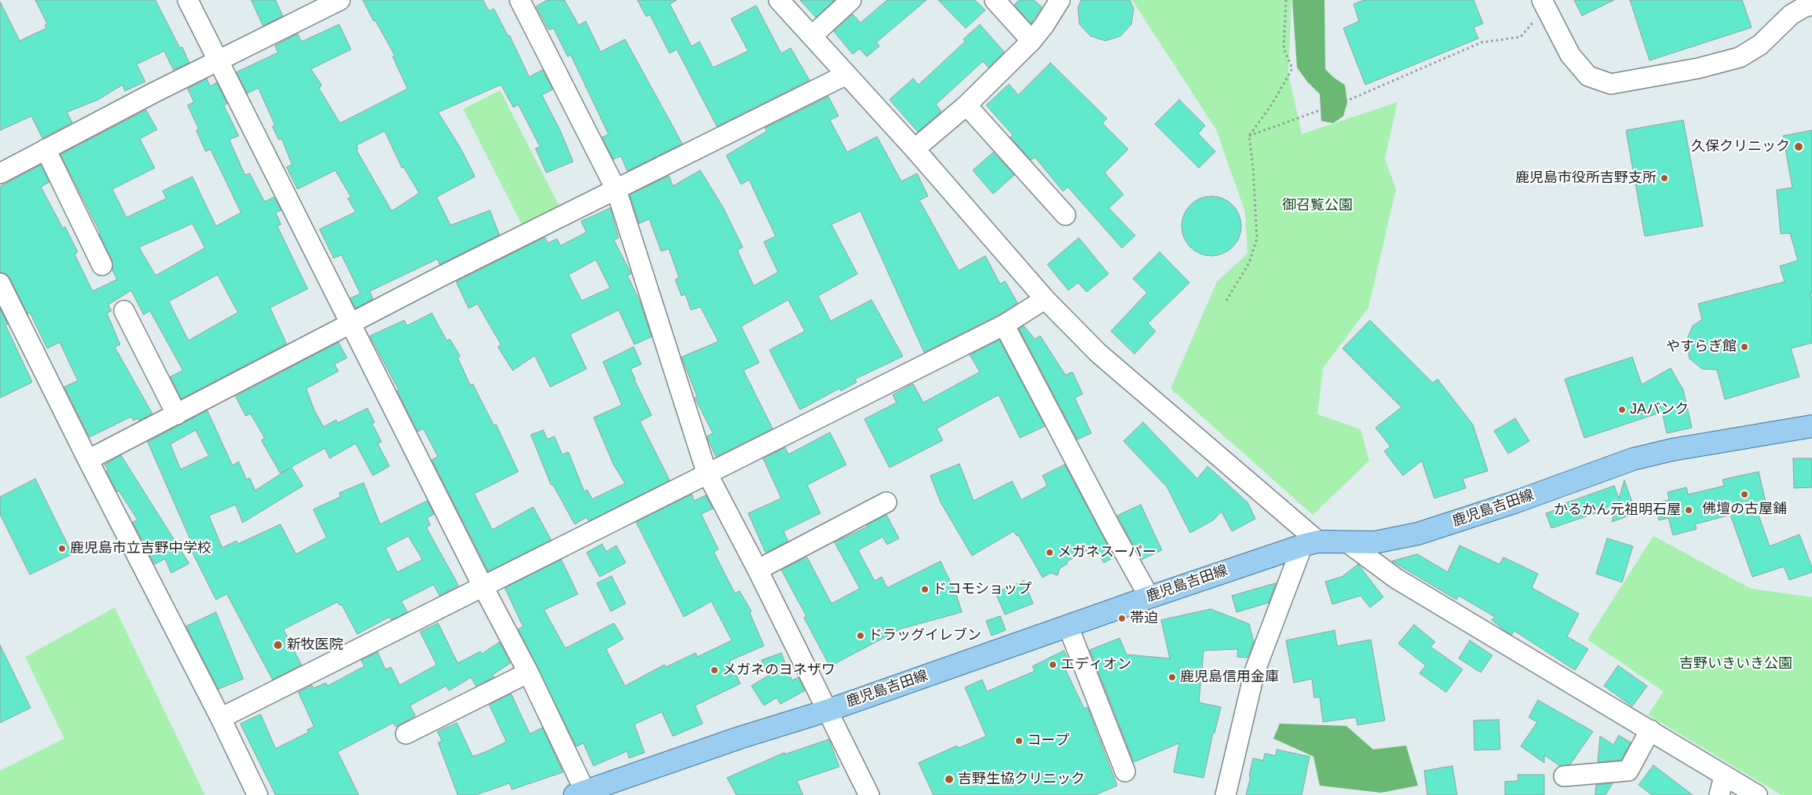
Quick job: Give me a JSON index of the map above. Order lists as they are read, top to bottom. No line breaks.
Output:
{"streets":{"main road":["鹿児島吉田線"]},"parks":["御召覧公園","吉野いきいき公園"],"places":["久保クリニック","鹿児島市役所吉野支所","やすらぎ館","JAバンク","佛壇の古屋鋪","かるかん元祖明石屋","鹿児島市立吉野中学校","メガネスーパー","ドコモショップ","帯迫","ドラッグイレブン","新牧医院","エディオン","メガネのヨネザワ","鹿児島信用金庫","コープ","吉野生協クリニック"]}
